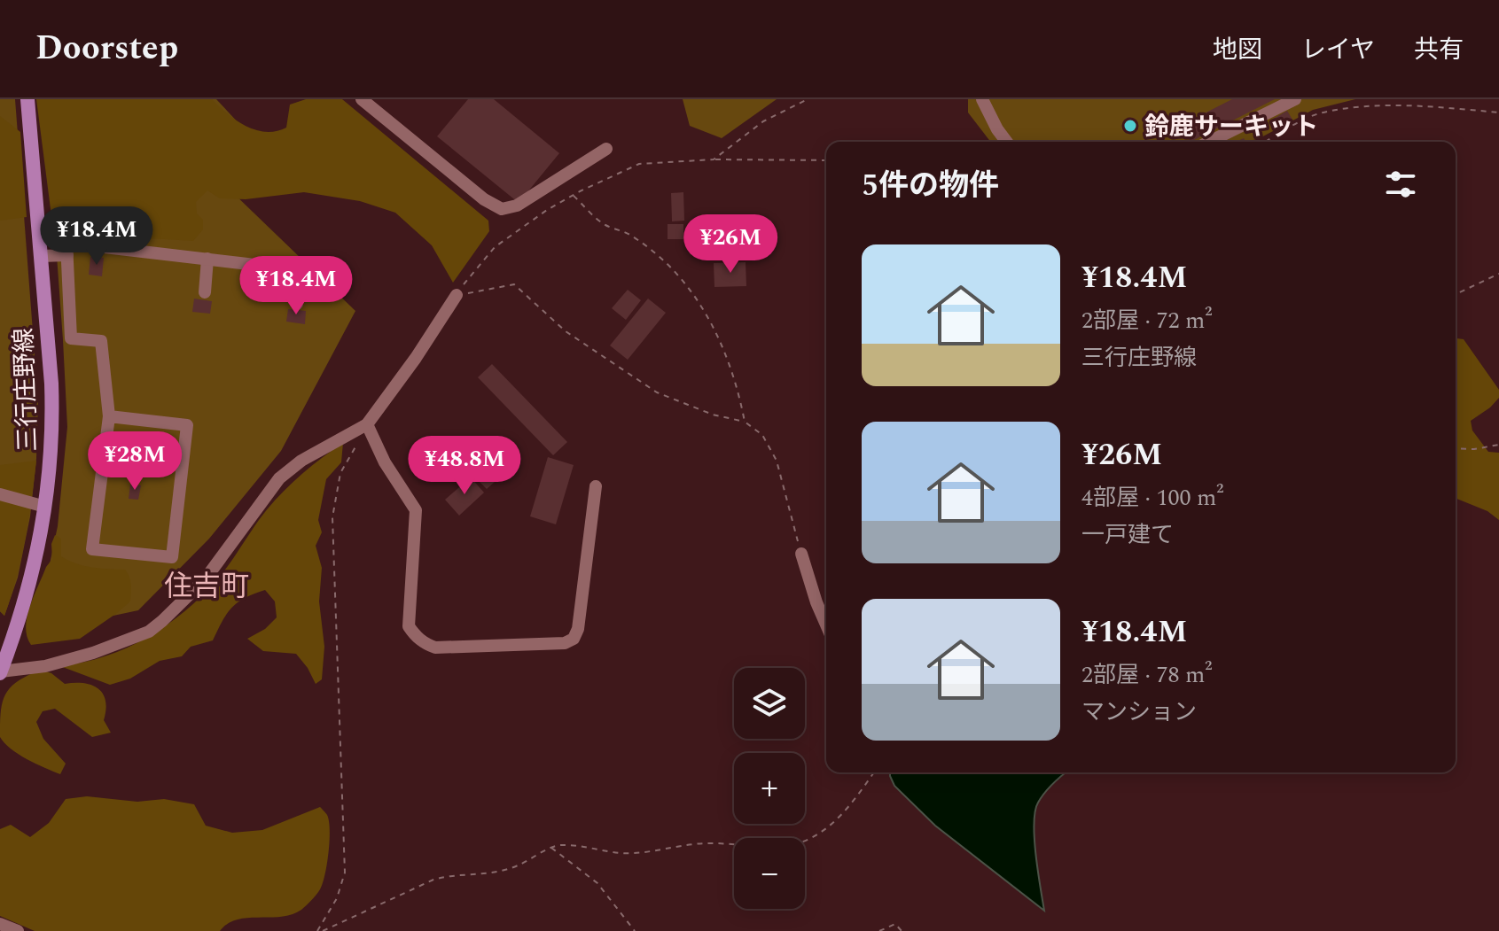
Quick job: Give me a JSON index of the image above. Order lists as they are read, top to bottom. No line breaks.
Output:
{"streets":{"main road":["三行庄野線"]},"districts":["住吉町"],"places":["鈴鹿サーキット"],"page":{"header":"Doorstep","nav":["地図","レイヤ","共有"],"heading":"5件の物件","price":["¥18.4M","¥26M","¥18.4M","¥28M","¥48.8M"],"list":[{"name":"¥18.4M","note":"2部屋 · 72 m² · 三行庄野線"},{"name":"¥26M","note":"4部屋 · 100 m² · 一戸建て"},{"name":"¥18.4M","note":"2部屋 · 78 m² · マンション"}],"map_buttons":["+","−"]}}
